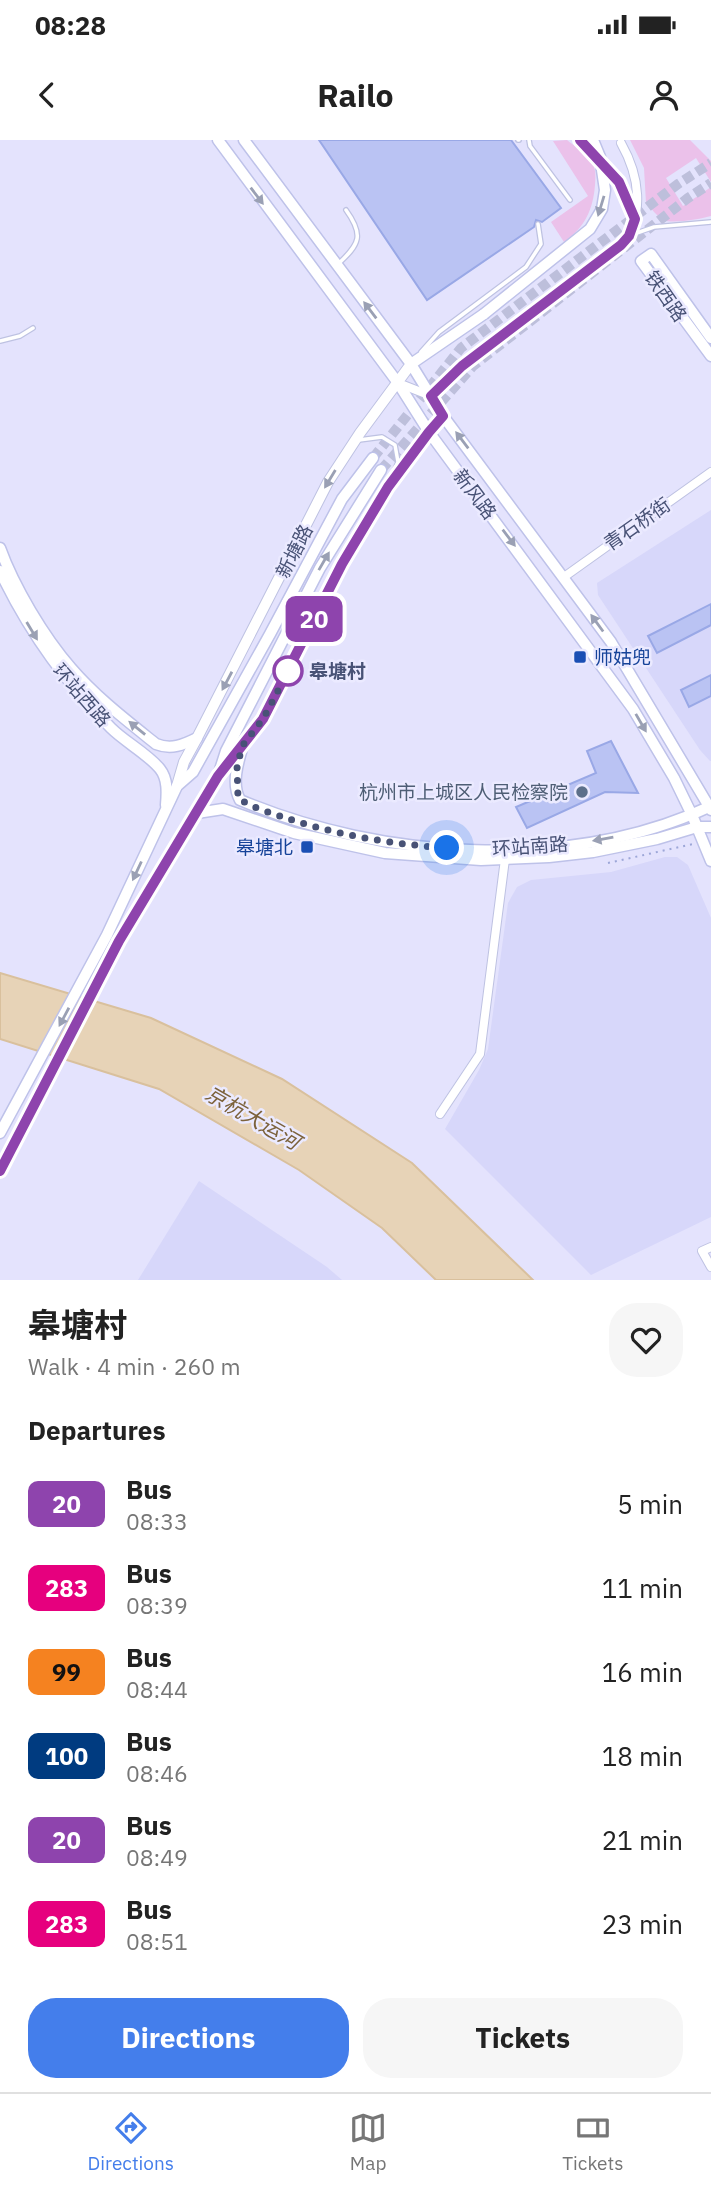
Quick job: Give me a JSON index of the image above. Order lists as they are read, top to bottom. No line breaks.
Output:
{"streets":{"main road":["铁西路","新风路","新塘路","环站西路","环站南路"],"street":["青石桥街"]},"crossings":[["新风路","青石桥街"],["新风路","新塘路"],["新风路","环站南路"],["新塘路","环站西路"],["新塘路","环站南路"]],"water":["京杭大运河"],"places":{"transit":["师姑兜","皋塘北"],"other":["皋塘村","杭州市上城区人民检察院"]},"lines":["bus line 20"],"page":{"status":"08:28","header":"Railo","on_map":"20","heading":[["皋塘村","Walk · 4 min · 260 m"],"Departures"],"list":[{"mark":"20","name":"Bus","note":"08:33","value":"5 min"},{"mark":"283","name":"Bus","note":"08:39","value":"11 min"},{"mark":"99","name":"Bus","note":"08:44","value":"16 min"},{"mark":"100","name":"Bus","note":"08:46","value":"18 min"},{"mark":"20","name":"Bus","note":"08:49","value":"21 min"},{"mark":"283","name":"Bus","note":"08:51","value":"23 min"}],"buttons":["Directions","Tickets"],"tabs":["Directions","Map","Tickets"]}}
